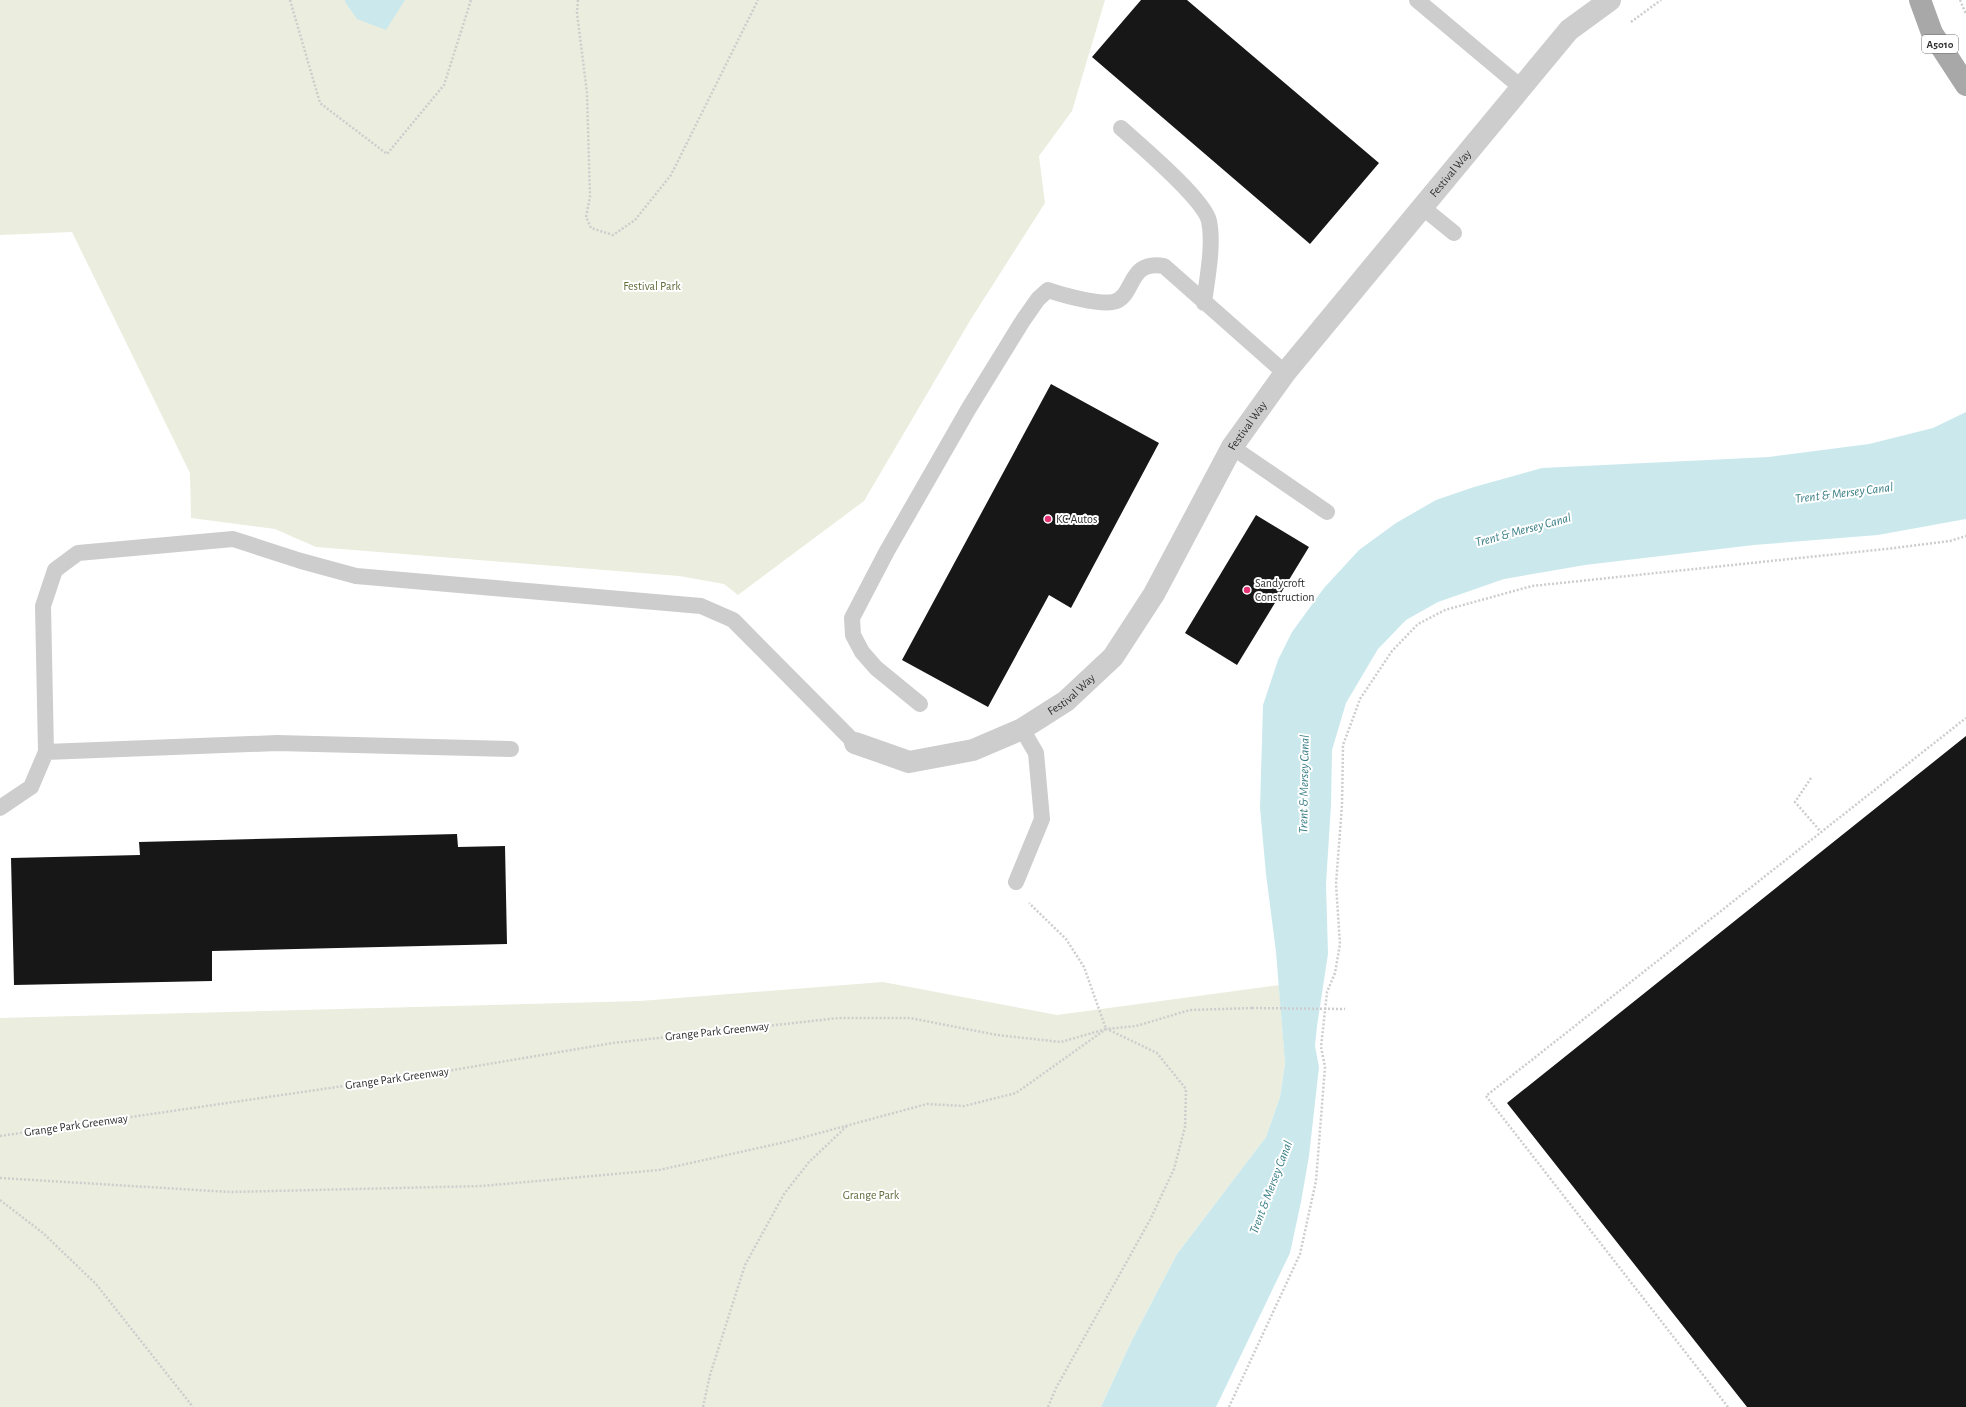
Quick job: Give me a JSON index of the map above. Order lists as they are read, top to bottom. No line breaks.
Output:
{"streets":{"main road":["A5010"],"street":["Festival Way"],"path":["Grange Park Greenway"]},"water":["Trent & Mersey Canal"],"parks":["Festival Park","Grange Park"],"places":["KC Autos","Sandycroft Construction"]}
